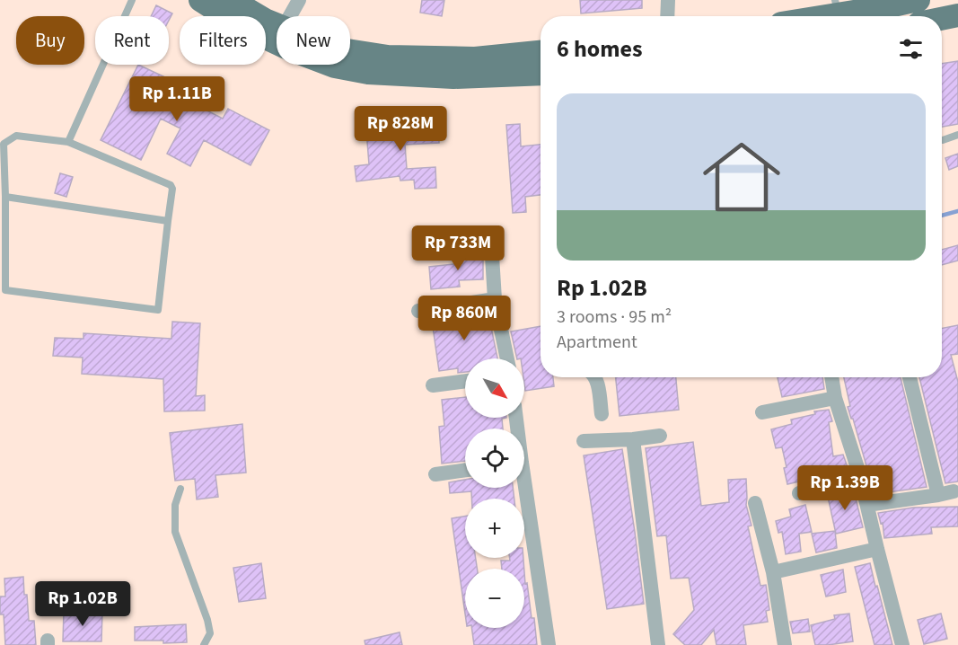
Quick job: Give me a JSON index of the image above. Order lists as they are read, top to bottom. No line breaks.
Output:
{"north":"bottom right","page":{"chip":["Buy","Rent","Filters","New"],"heading":"6 homes","price":["Rp 1.11B","Rp 828M","Rp 733M","Rp 860M","Rp 1.39B","Rp 1.02B"],"list":[{"name":"Rp 1.02B","note":"3 rooms · 95 m² · Apartment"}],"map_buttons":["+","−"]}}
